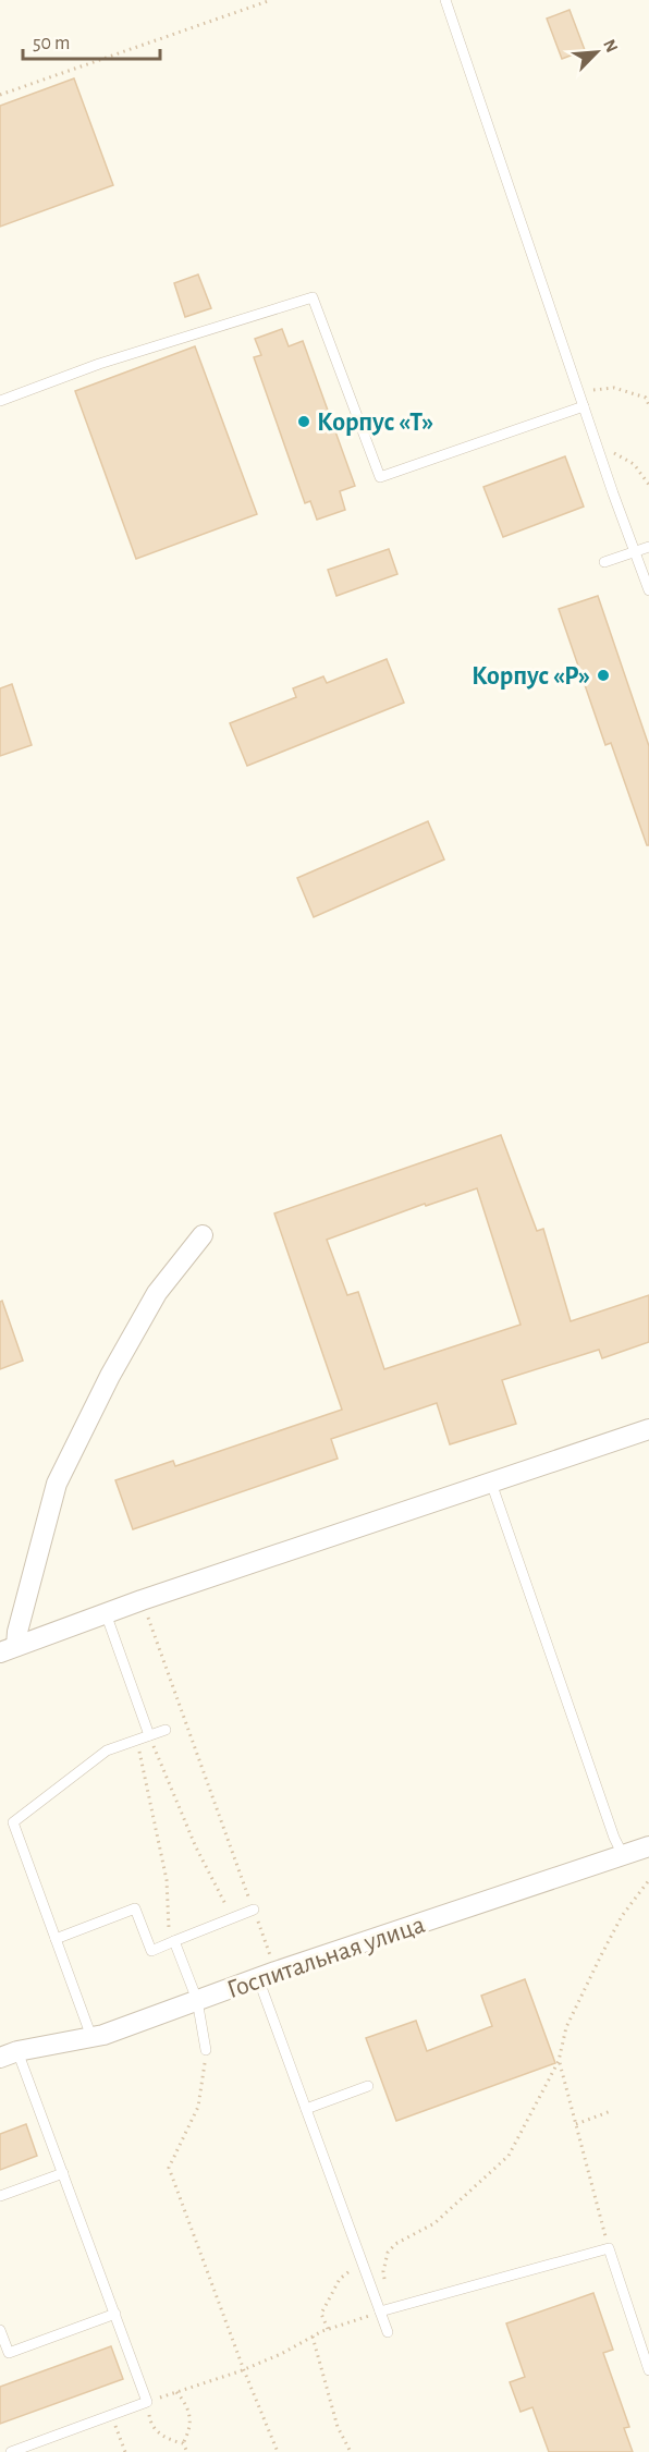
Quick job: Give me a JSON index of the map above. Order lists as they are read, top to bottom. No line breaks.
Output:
{"streets":{"street":["Госпитальная улица"]},"places":["Корпус «Т»","Корпус «Р»"],"scale_bar":"50 m","north":"top right"}
